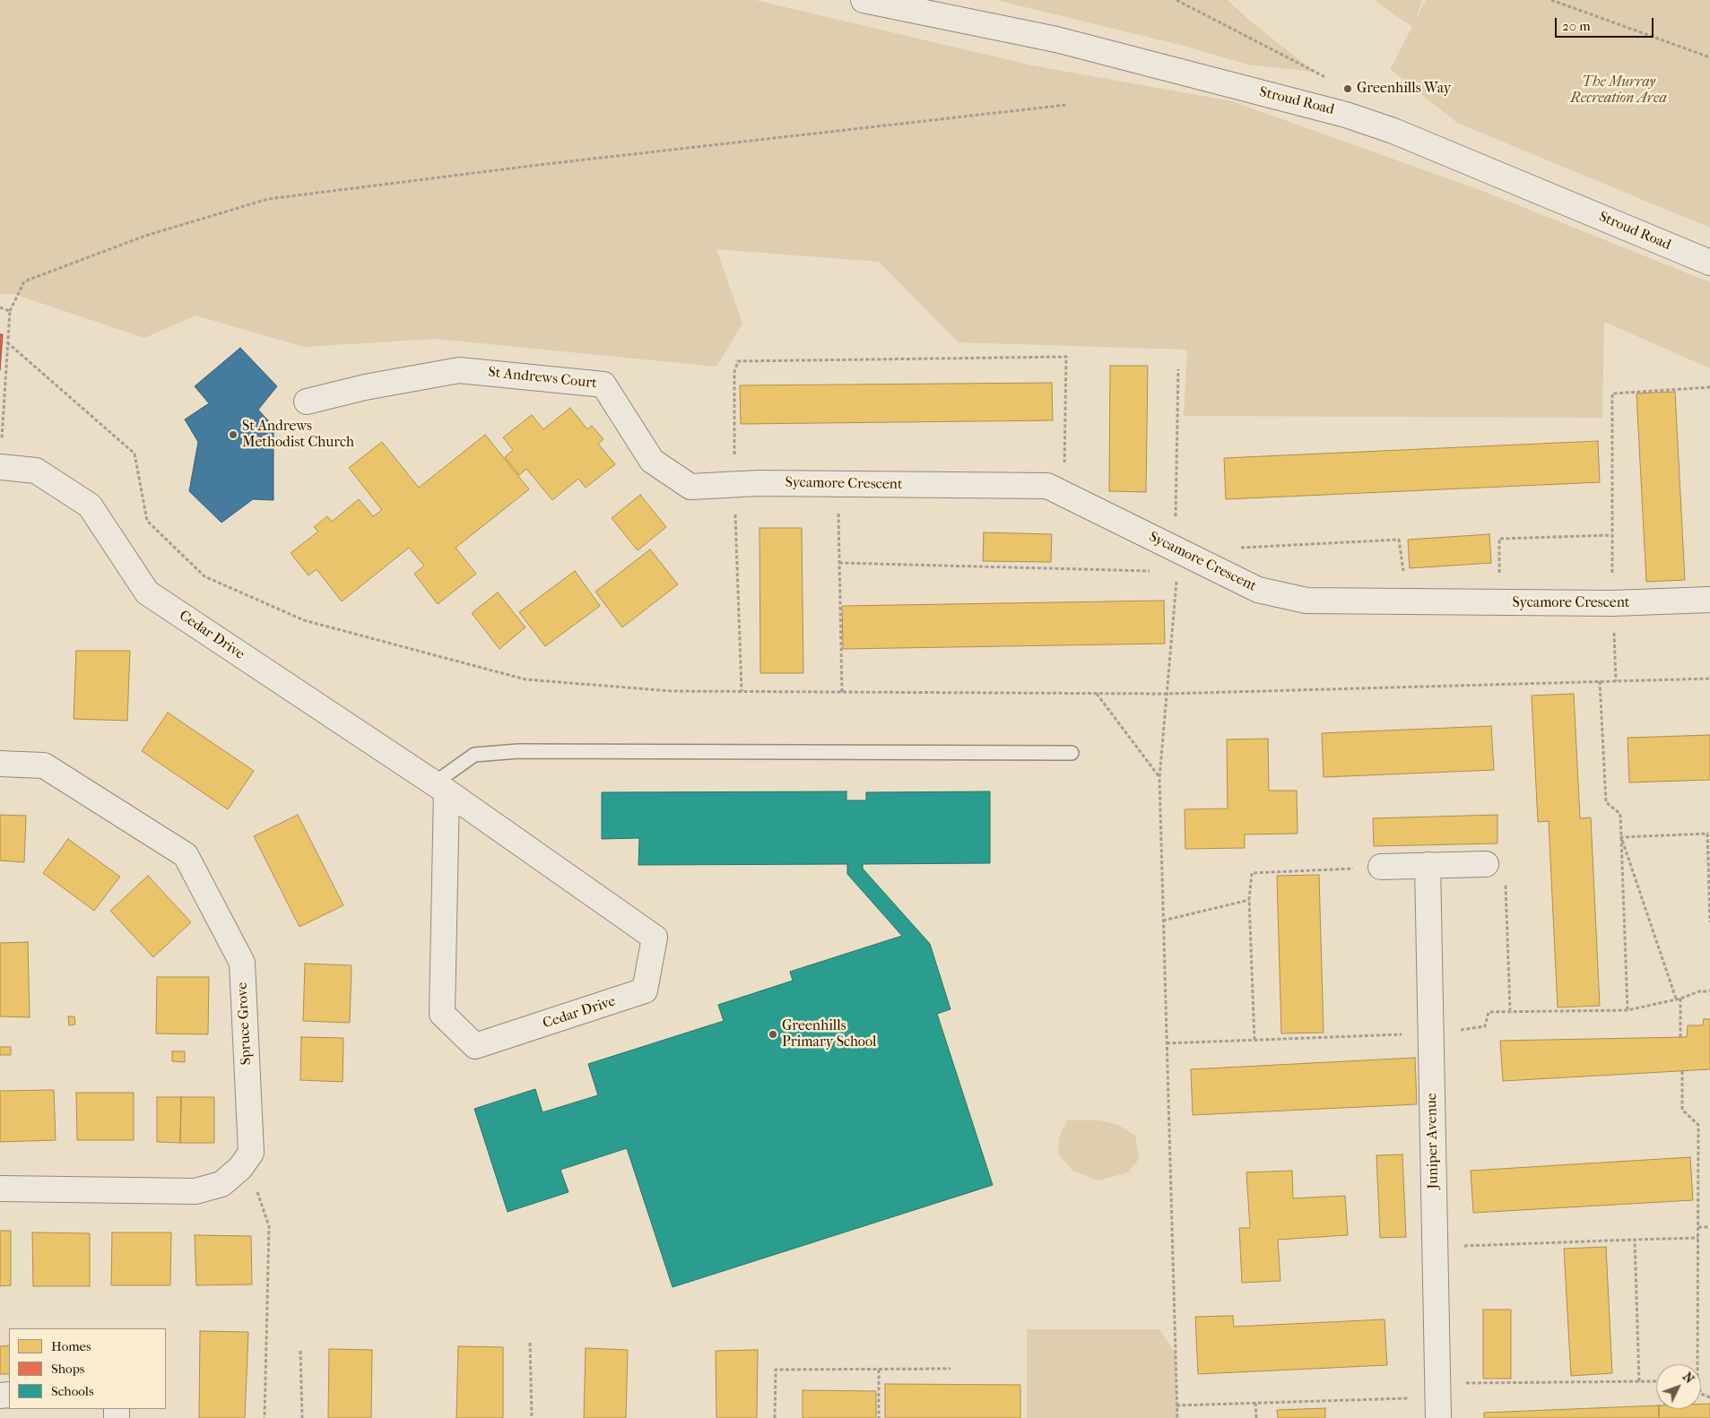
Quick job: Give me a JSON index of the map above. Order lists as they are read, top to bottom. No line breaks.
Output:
{"streets":{"street":["Stroud Road","St Andrews Court","Sycamore Crescent","Cedar Drive","Spruce Grove","Juniper Avenue"]},"crossings":[["St Andrews Court","Sycamore Crescent"]],"parks":["The Murray Recreation Area"],"places":["Greenhills Way","St Andrews Methodist Church","Greenhills Primary School"],"legend":["Homes","Shops","Schools"],"scale_bar":"20 m","north":"top right"}
